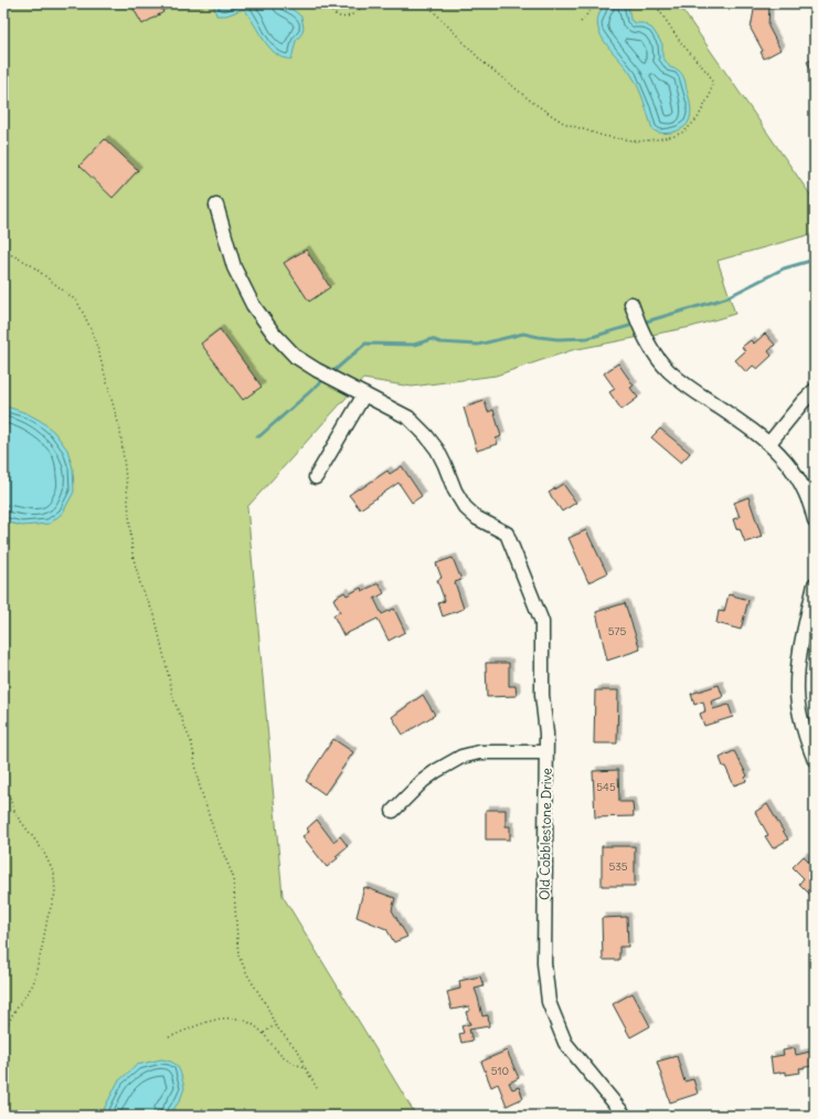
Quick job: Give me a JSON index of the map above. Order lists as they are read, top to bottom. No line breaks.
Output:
{"streets":{"street":["Old Cobblestone Drive"]},"house_numbers":["575","545","535","510"]}
